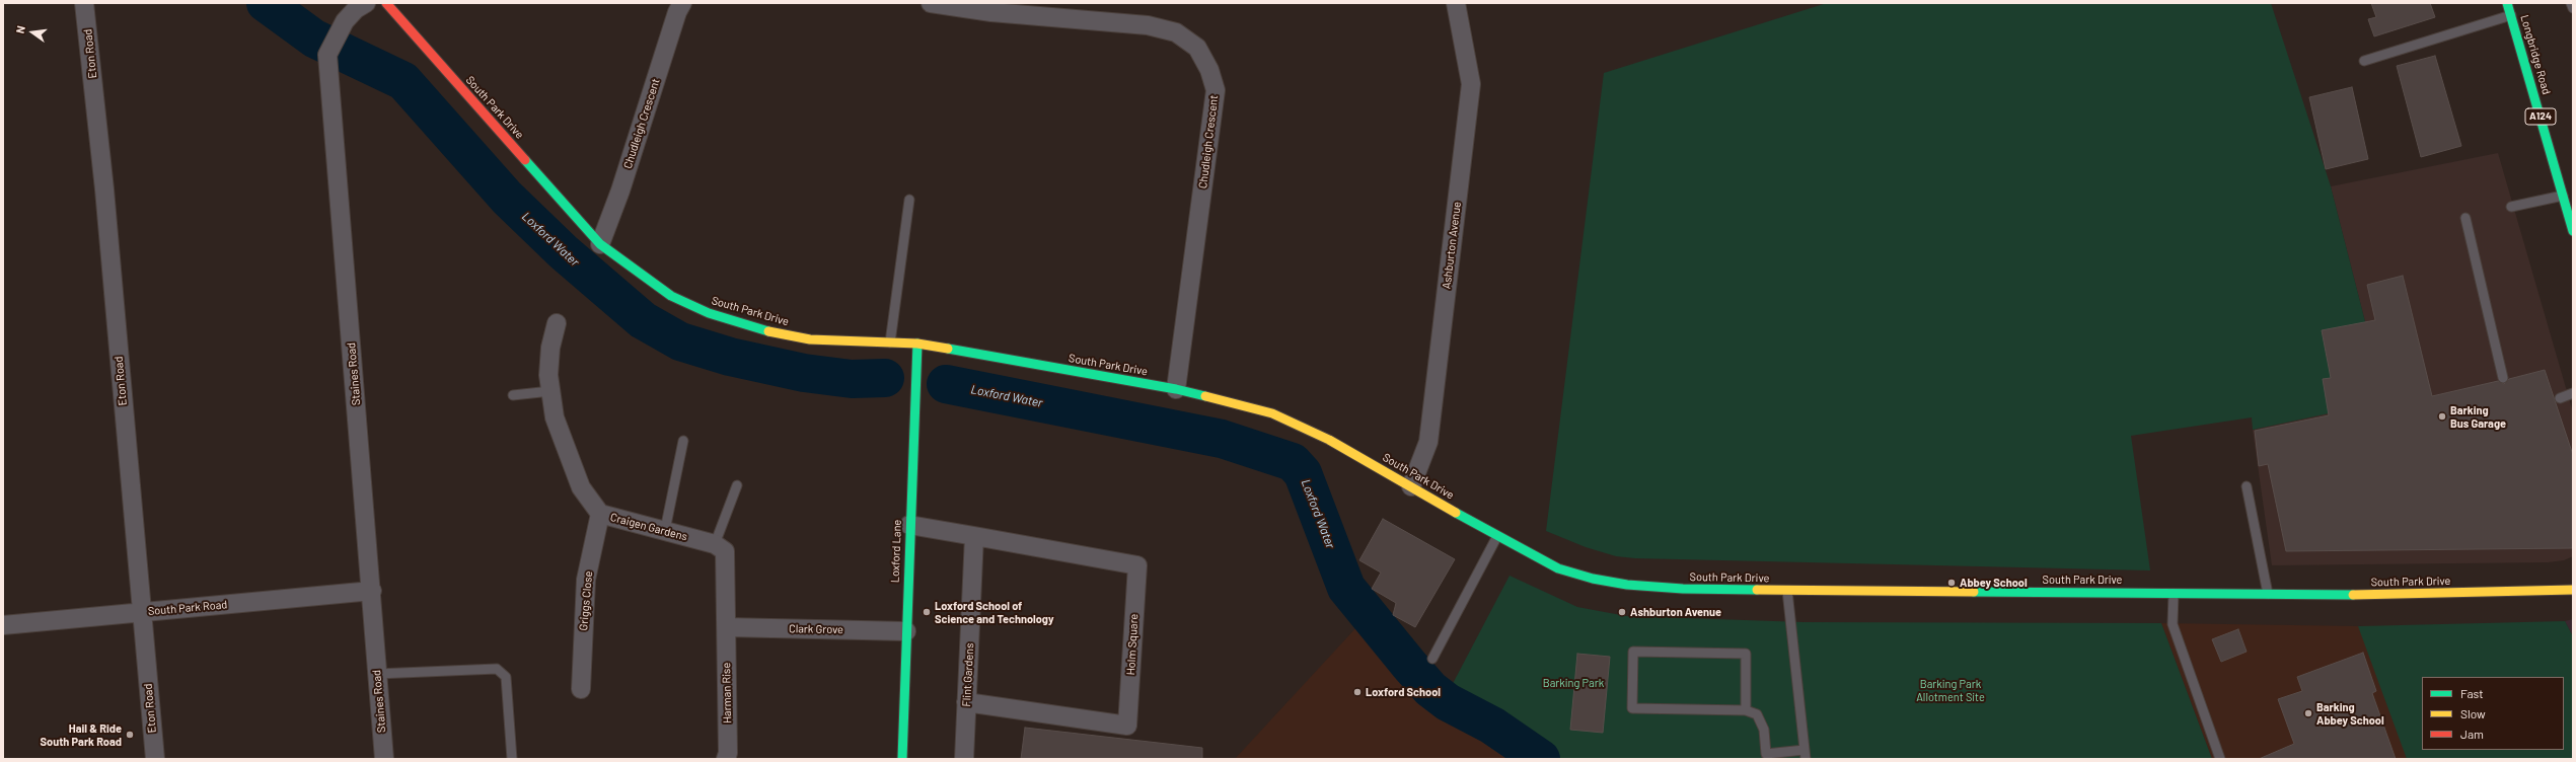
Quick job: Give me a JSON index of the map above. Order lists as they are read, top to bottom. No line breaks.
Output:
{"streets":{"street":["Eton Road","Longbridge Road","South Park Drive","A124","Chudleigh Crescent","Ashburton Avenue","Staines Road","Craigen Gardens","Loxford Lane","Griggs Close","South Park Road","Clark Grove","Holm Square","Flint Gardens","Harman Rise"]},"crossings":[["Eton Road","South Park Road"],["South Park Drive","Chudleigh Crescent"],["South Park Drive","Ashburton Avenue"],["South Park Drive","Loxford Lane"],["Staines Road","South Park Road"],["Craigen Gardens","Griggs Close"],["Loxford Lane","Clark Grove"],["Clark Grove","Harman Rise"],["Holm Square","Flint Gardens"]],"water":["Loxford Water"],"parks":["Barking Park","Barking Park Allotment Site"],"places":["Barking Bus Garage","Abbey School","Loxford School of Science and Technology","Ashburton Avenue","Loxford School","Barking Abbey School","Hail & Ride South Park Road"],"legend":["Fast","Slow","Jam"],"north":"left"}
